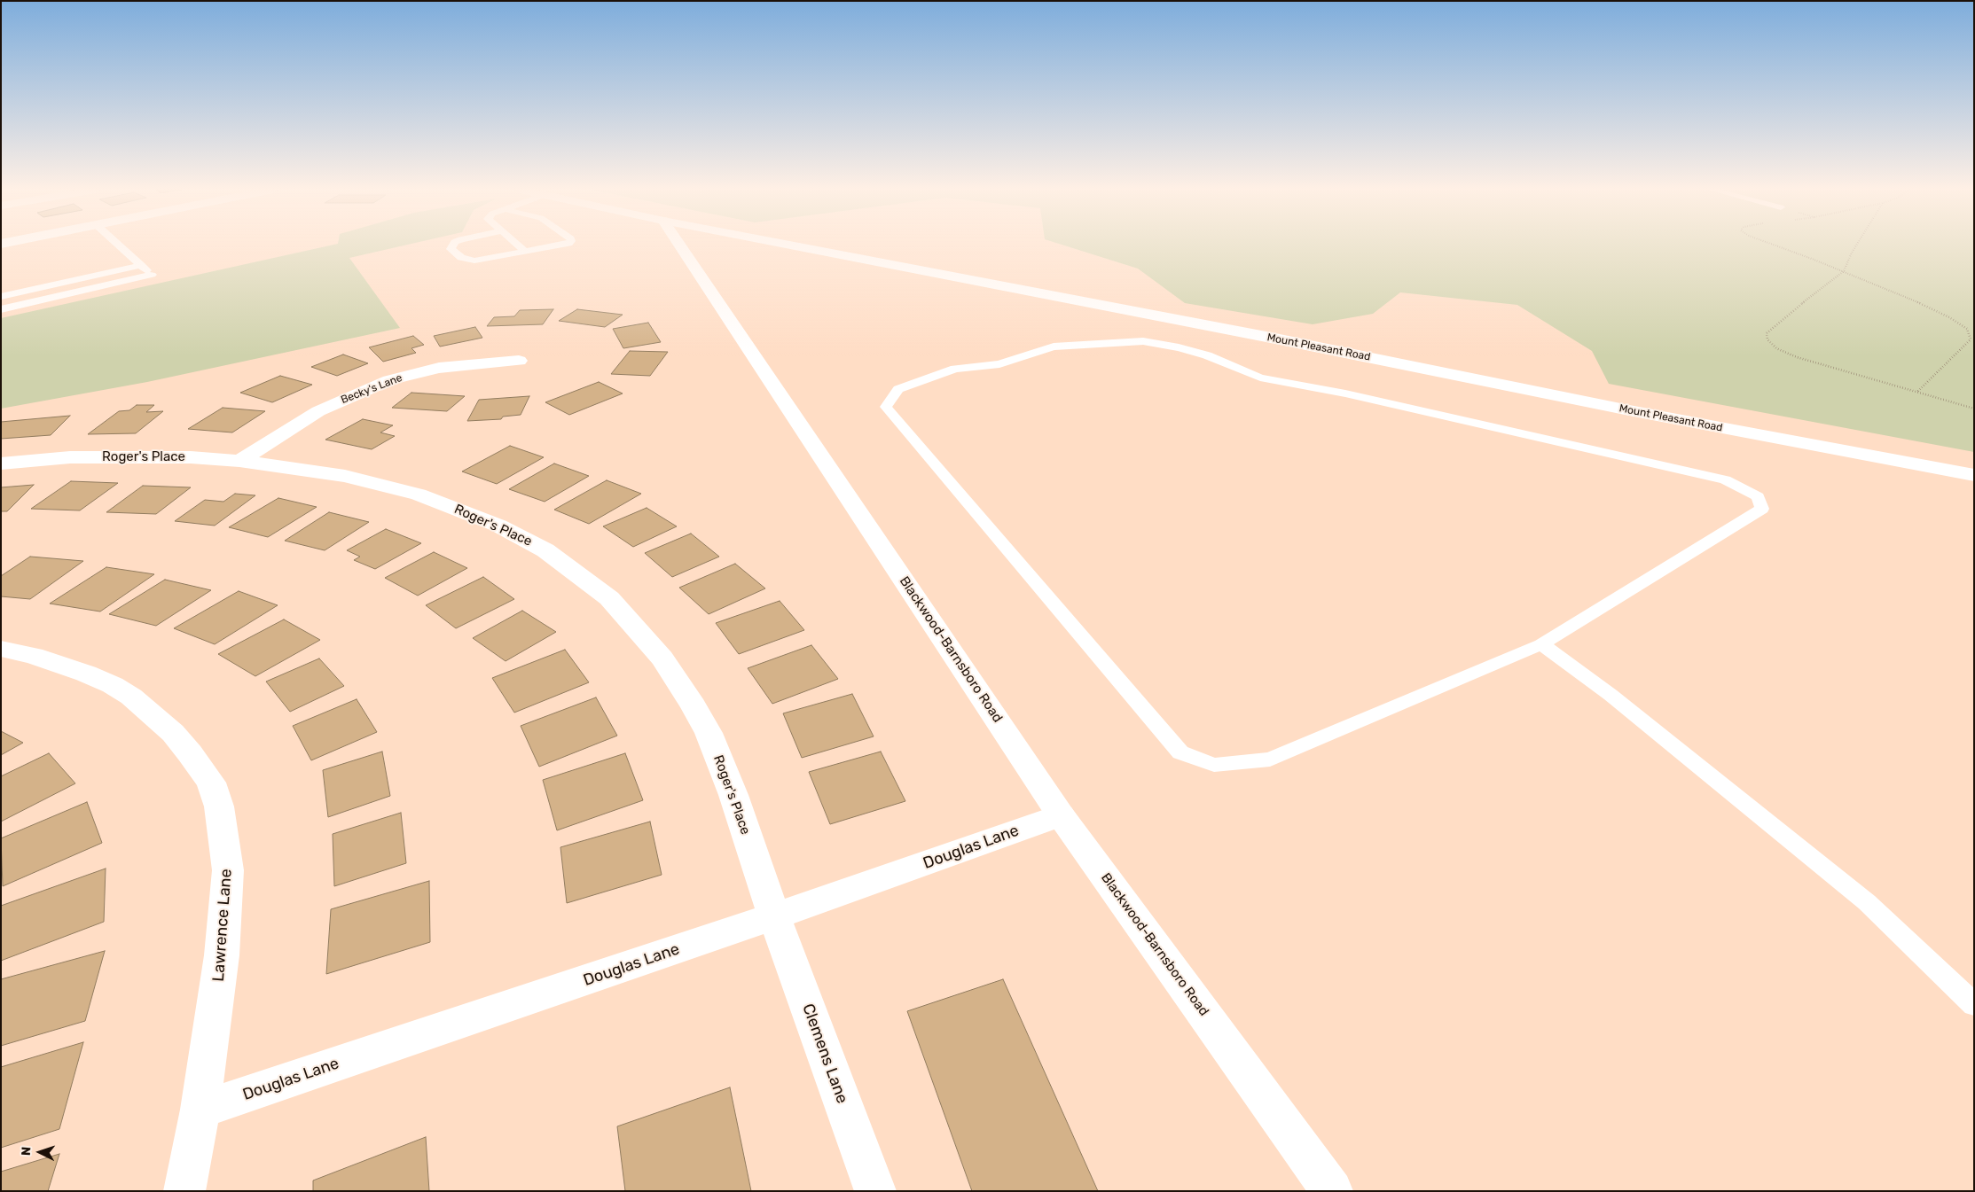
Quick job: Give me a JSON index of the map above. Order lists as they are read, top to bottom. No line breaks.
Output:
{"streets":{"street":["Mount Pleasant Road","Becky's Lane","Roger's Place","Blackwood-Barnsboro Road","Douglas Lane","Lawrence Lane","Clemens Lane"]},"crossings":[["Becky's Lane","Roger's Place"],["Roger's Place","Douglas Lane"],["Roger's Place","Clemens Lane"],["Blackwood-Barnsboro Road","Douglas Lane"],["Douglas Lane","Lawrence Lane"],["Douglas Lane","Clemens Lane"]],"north":"left"}
